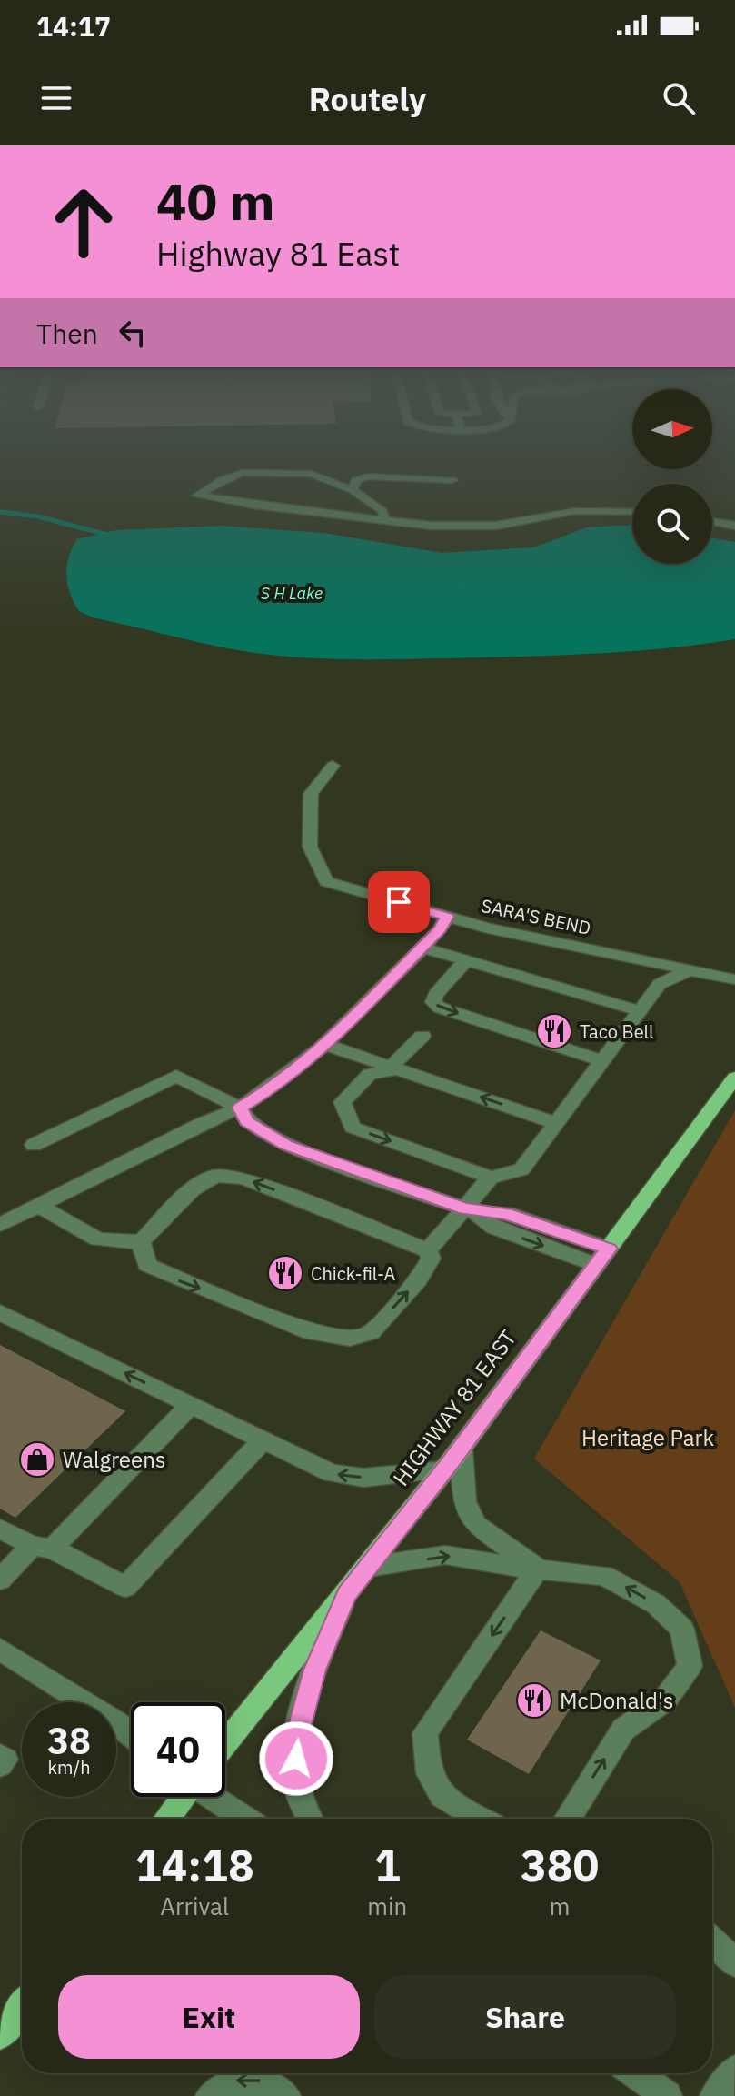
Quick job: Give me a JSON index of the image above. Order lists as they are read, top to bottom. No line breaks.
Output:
{"streets":{"main road":["HIGHWAY 81 EAST"],"street":["SARA'S BEND"]},"water":["S H Lake"],"parks":["Heritage Park"],"places":{"restaurant":["Taco Bell","Chick-fil-A","McDonald's"],"shop":["Walgreens"]},"north":"right","page":{"status":"14:17","header":"Routely","turn":["40 m","Highway 81 East"],"then":"Then","speed":"38 km/h","limit":"40","eta":["14:18","Arrival","1","min","380","m"],"buttons":["Exit","Share"]}}
